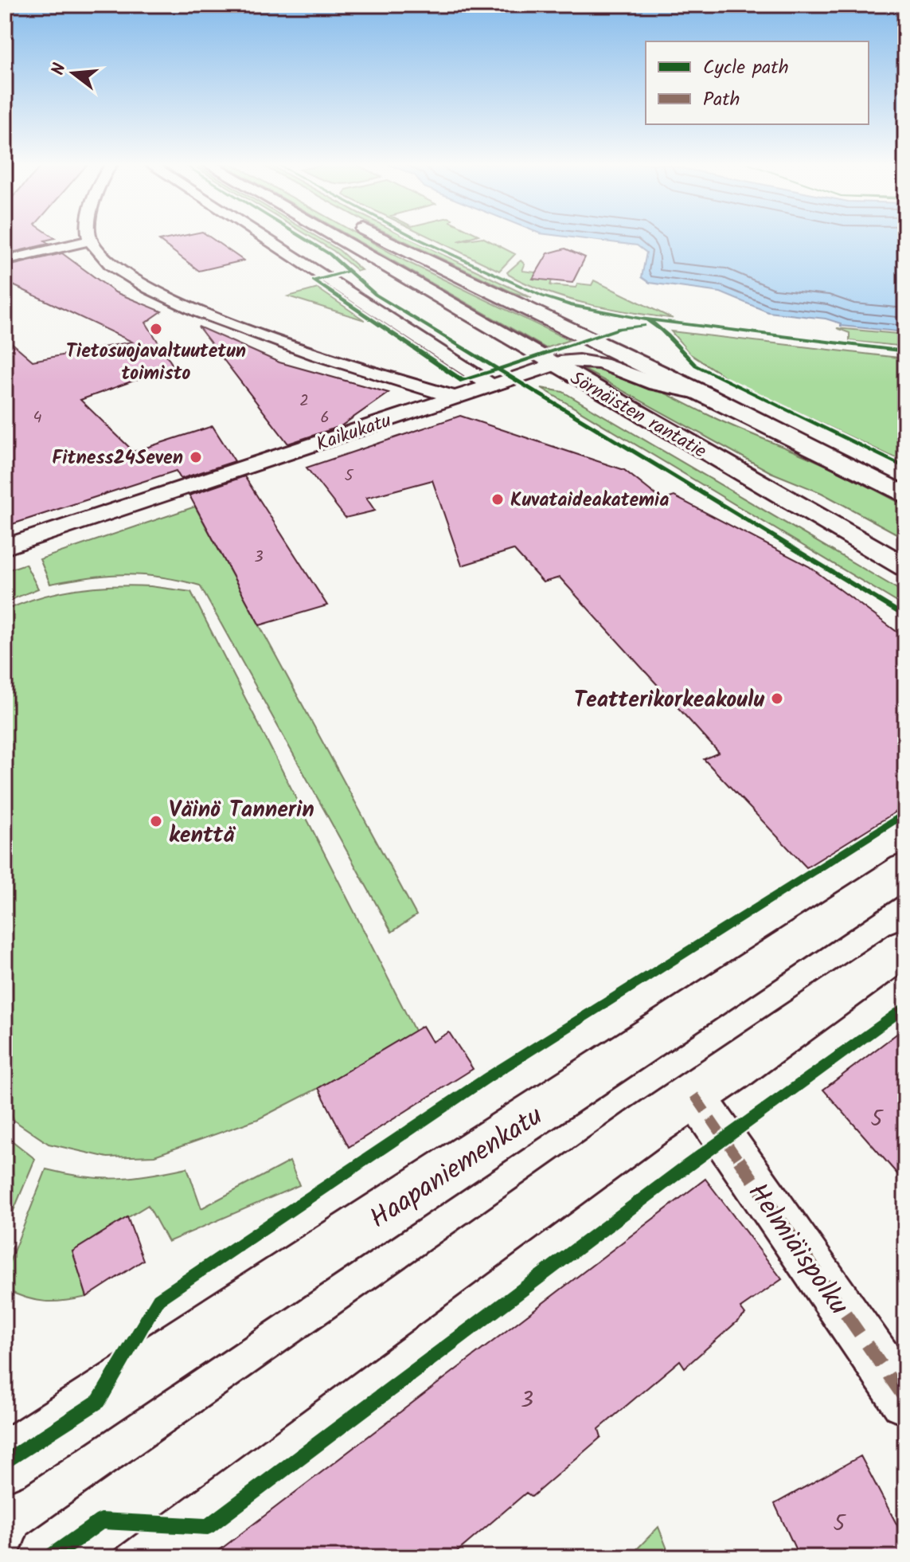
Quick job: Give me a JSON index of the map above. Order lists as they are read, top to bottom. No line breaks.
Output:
{"streets":{"main road":["Sörnäisten rantatie","Haapaniemenkatu"],"street":["Kaikukatu","Helmiäispolku"]},"crossings":[["Sörnäisten rantatie","Kaikukatu"]],"places":["Tietosuojavaltuutetun toimisto","Fitness24Seven","Kuvataideakatemia","Teatterikorkeakoulu","Väinö Tannerin kenttä"],"house_numbers":["2","4","6","5","3","5","3","5"],"legend":["Cycle path","Path"],"north":"left"}
